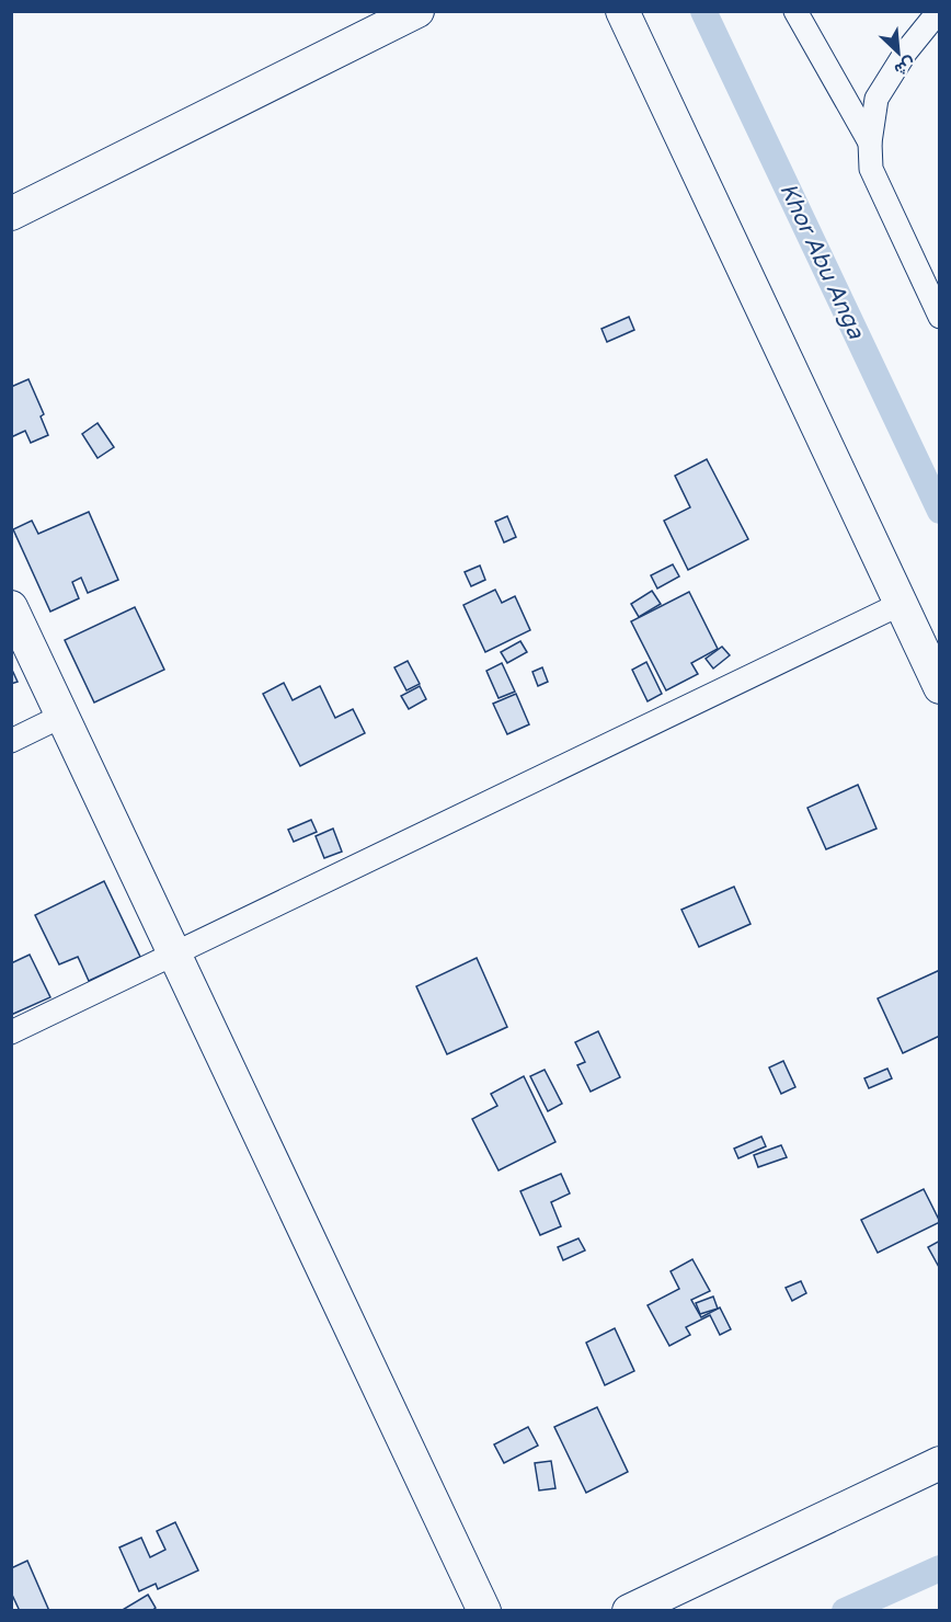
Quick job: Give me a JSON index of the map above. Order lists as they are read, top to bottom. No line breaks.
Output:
{"water":["Khor Abu Anga"],"north":"bottom right"}
